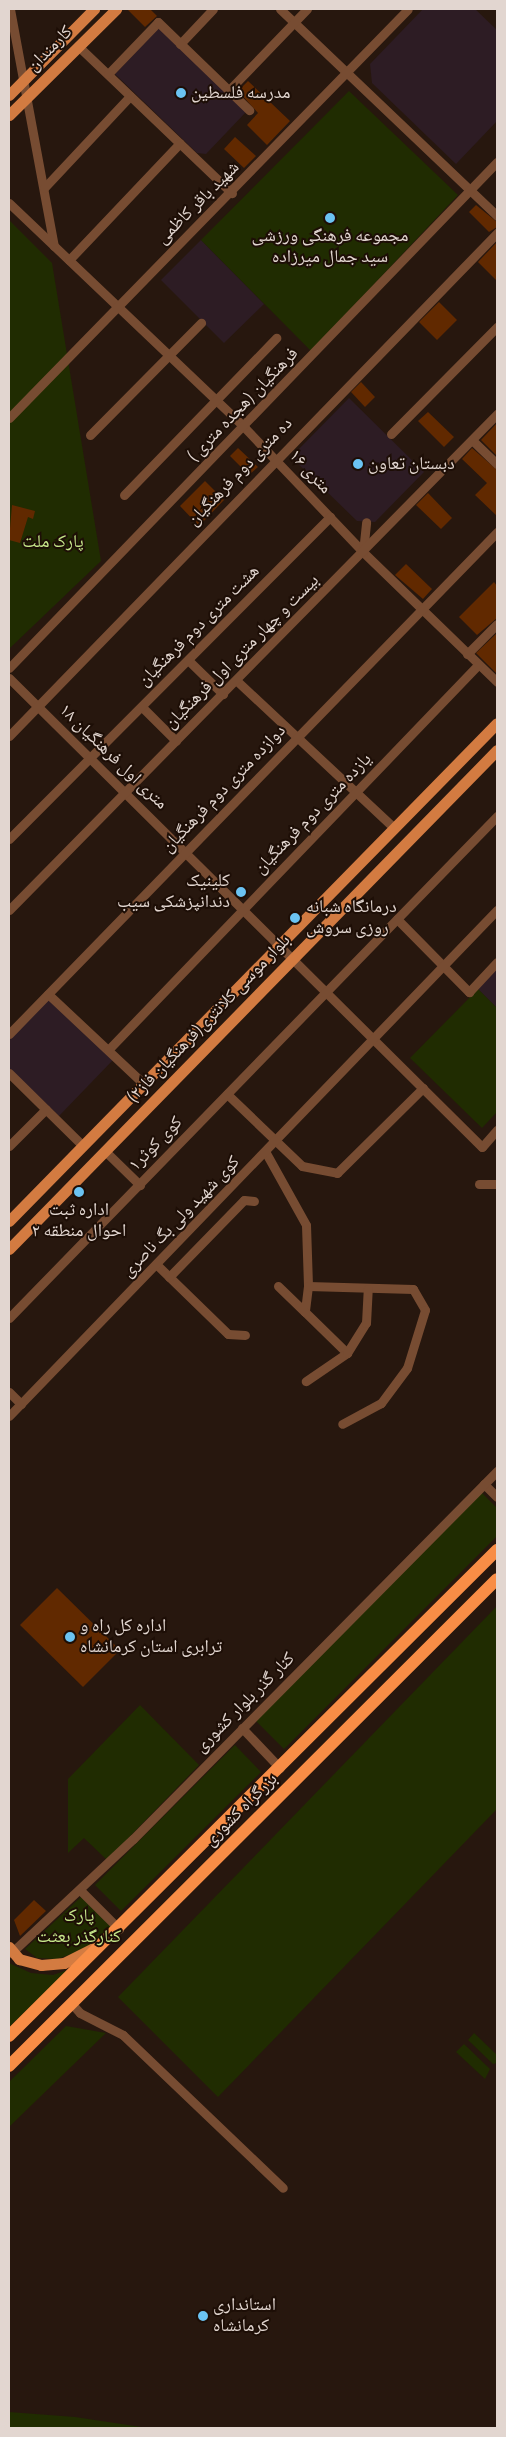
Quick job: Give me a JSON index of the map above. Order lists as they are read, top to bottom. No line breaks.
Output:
{"streets":{"highway":["بزرگراه کشوری"],"main road":["کارمندان","بلوار موسی کلانتری(فرهنگیان فاز۲)"],"street":["شهید باقر کاظمی","فرهنگیان (هجده متری )","ده متری دوم فرهنگیان","۱۶ متری","هشت متری دوم فرهنگیان","بیست و چهار متری اول فرهنگیان","۱۸ متری اول فرهنگیان","دوازده متری دوم فرهنگیان","یازده متری دوم فرهنگیان","کوی کوثر۱","کوی شهید ولی بگ ناصری","کنار گذر بلوار کشوری"]},"crossings":[["شهید باقر کاظمی","۱۶ متری"],["فرهنگیان (هجده متری )","۱۶ متری"],["ده متری دوم فرهنگیان","۱۶ متری"],["ده متری دوم فرهنگیان","۱۸ متری اول فرهنگیان"],["۱۶ متری","هشت متری دوم فرهنگیان"],["۱۶ متری","بیست و چهار متری اول فرهنگیان"],["۱۶ متری","دوازده متری دوم فرهنگیان"],["۱۶ متری","یازده متری دوم فرهنگیان"],["هشت متری دوم فرهنگیان","۱۸ متری اول فرهنگیان"],["بیست و چهار متری اول فرهنگیان","۱۸ متری اول فرهنگیان"],["۱۸ متری اول فرهنگیان","دوازده متری دوم فرهنگیان"],["۱۸ متری اول فرهنگیان","یازده متری دوم فرهنگیان"],["۱۸ متری اول فرهنگیان","بلوار موسی کلانتری(فرهنگیان فاز۲)"],["۱۸ متری اول فرهنگیان","کوی کوثر۱"],["۱۸ متری اول فرهنگیان","کوی شهید ولی بگ ناصری"]],"parks":["پارک ملت","پارک کنارگذر بعثت"],"places":["مدرسه فلسطین","مجموعه فرهنگی ورزشی سید جمال میرزاده","دبستان تعاون","کلینیک دندانپزشکی سیب","درمانگاه شبانه روزی سروش","اداره ثبت احوال منطقه ۲","اداره کل راه و ترابری استان کرمانشاه","استانداری کرمانشاه"]}
